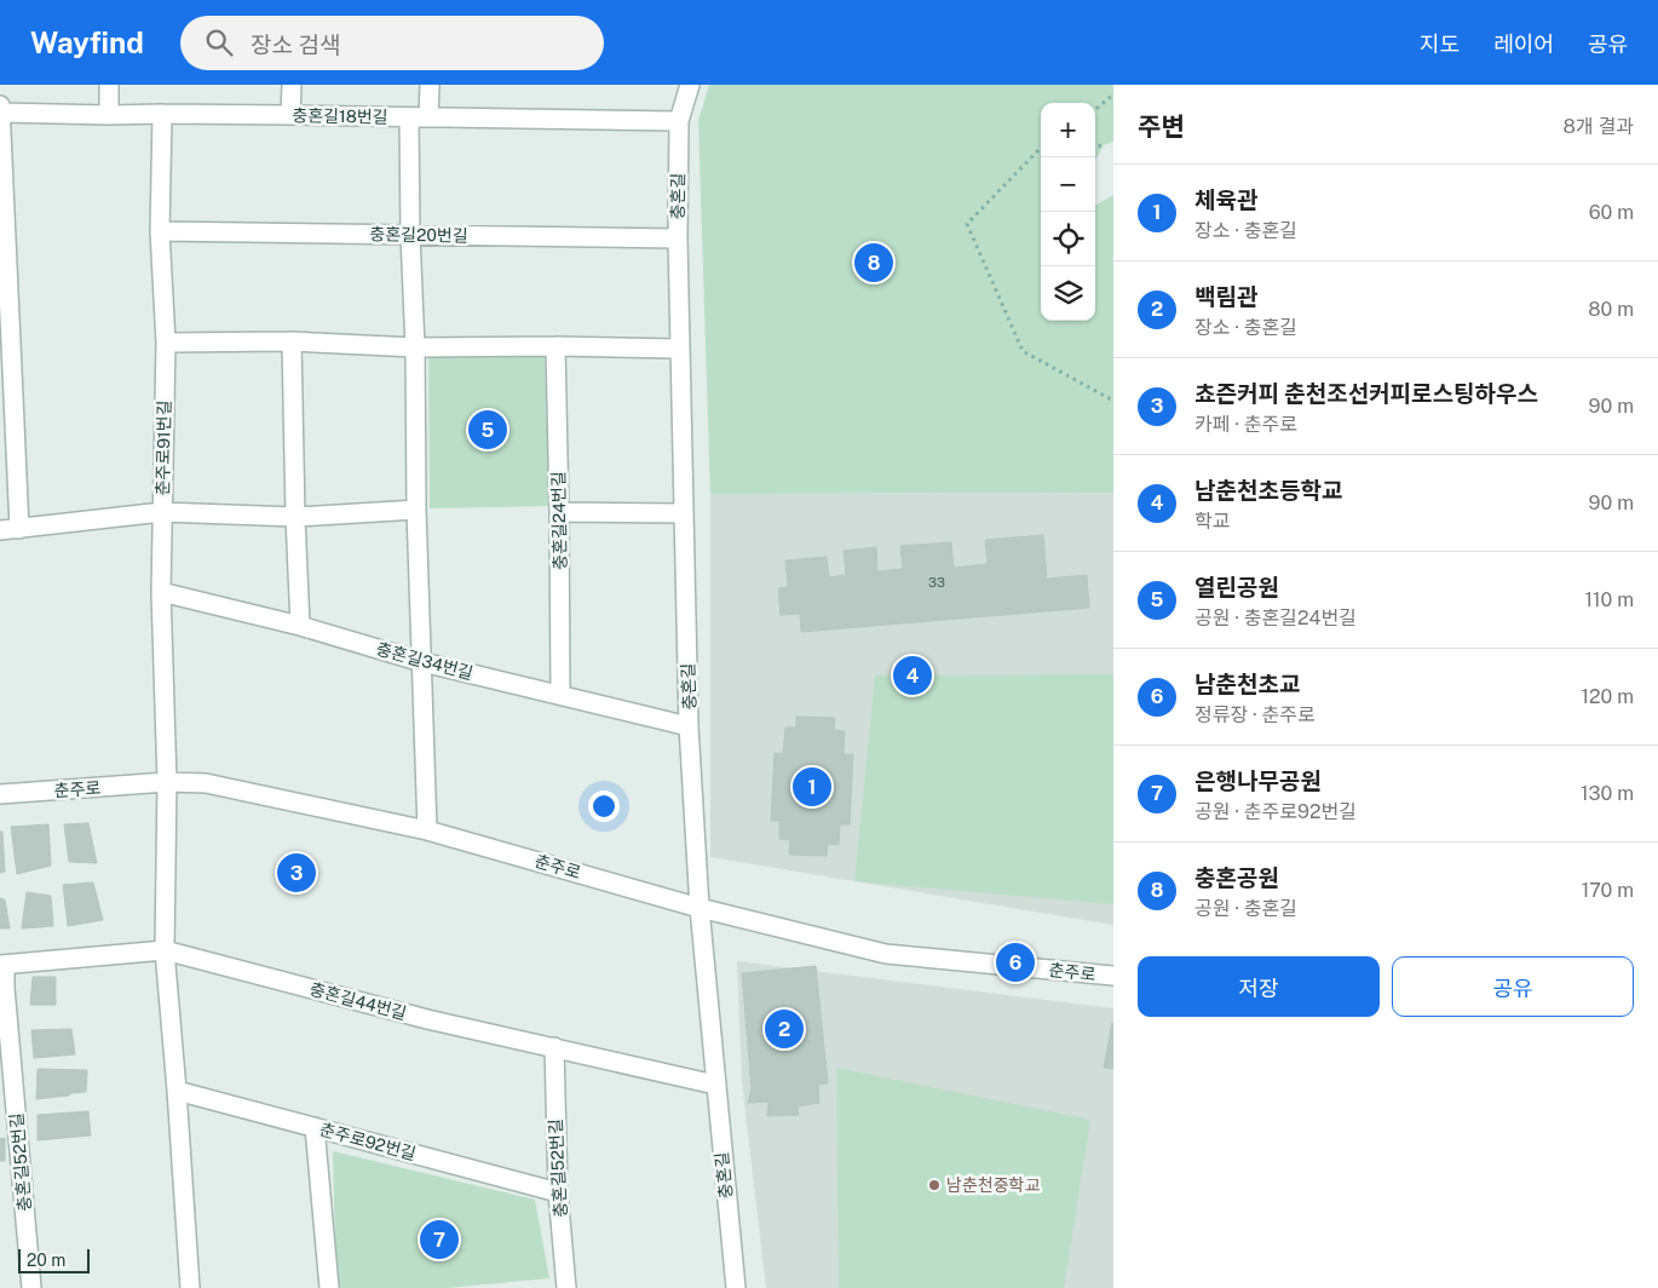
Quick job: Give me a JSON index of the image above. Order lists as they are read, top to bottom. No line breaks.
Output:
{"streets":{"street":["충혼길18번길","충혼길","충혼길20번길","춘주로91번길","충혼길24번길","충혼길34번길","춘주로","충혼길44번길","춘주로92번길","충혼길52번길"]},"crossings":[["충혼길18번길","충혼길"],["충혼길18번길","춘주로91번길"],["충혼길","충혼길20번길"],["충혼길","충혼길34번길"],["충혼길","춘주로"],["충혼길","충혼길44번길"],["충혼길20번길","춘주로91번길"],["춘주로91번길","충혼길34번길"],["춘주로91번길","춘주로"],["충혼길24번길","충혼길34번길"],["충혼길44번길","충혼길52번길"],["춘주로92번길","충혼길52번길"]],"places":["남춘천중학교"],"house_numbers":["33"],"scale_bar":"20 m","page":{"header":"Wayfind","search":"장소 검색","nav":["지도","레이어","공유"],"heading":["주변","8개 결과"],"map_buttons":["+","−"],"list":[{"mark":"1","name":"체육관","note":"장소 · 충혼길","value":"60 m"},{"mark":"2","name":"백림관","note":"장소 · 충혼길","value":"80 m"},{"mark":"3","name":"쵸즌커피 춘천조선커피로스팅하우스","note":"카페 · 춘주로","value":"90 m"},{"mark":"4","name":"남춘천초등학교","note":"학교","value":"90 m"},{"mark":"5","name":"열린공원","note":"공원 · 충혼길24번길","value":"110 m"},{"mark":"6","name":"남춘천초교","note":"정류장 · 춘주로","value":"120 m"},{"mark":"7","name":"은행나무공원","note":"공원 · 춘주로92번길","value":"130 m"},{"mark":"8","name":"충혼공원","note":"공원 · 충혼길","value":"170 m"}],"pins":["8","5","4","1","3","6","2","7"],"buttons":["저장","공유"],"scale":"20 m"}}
